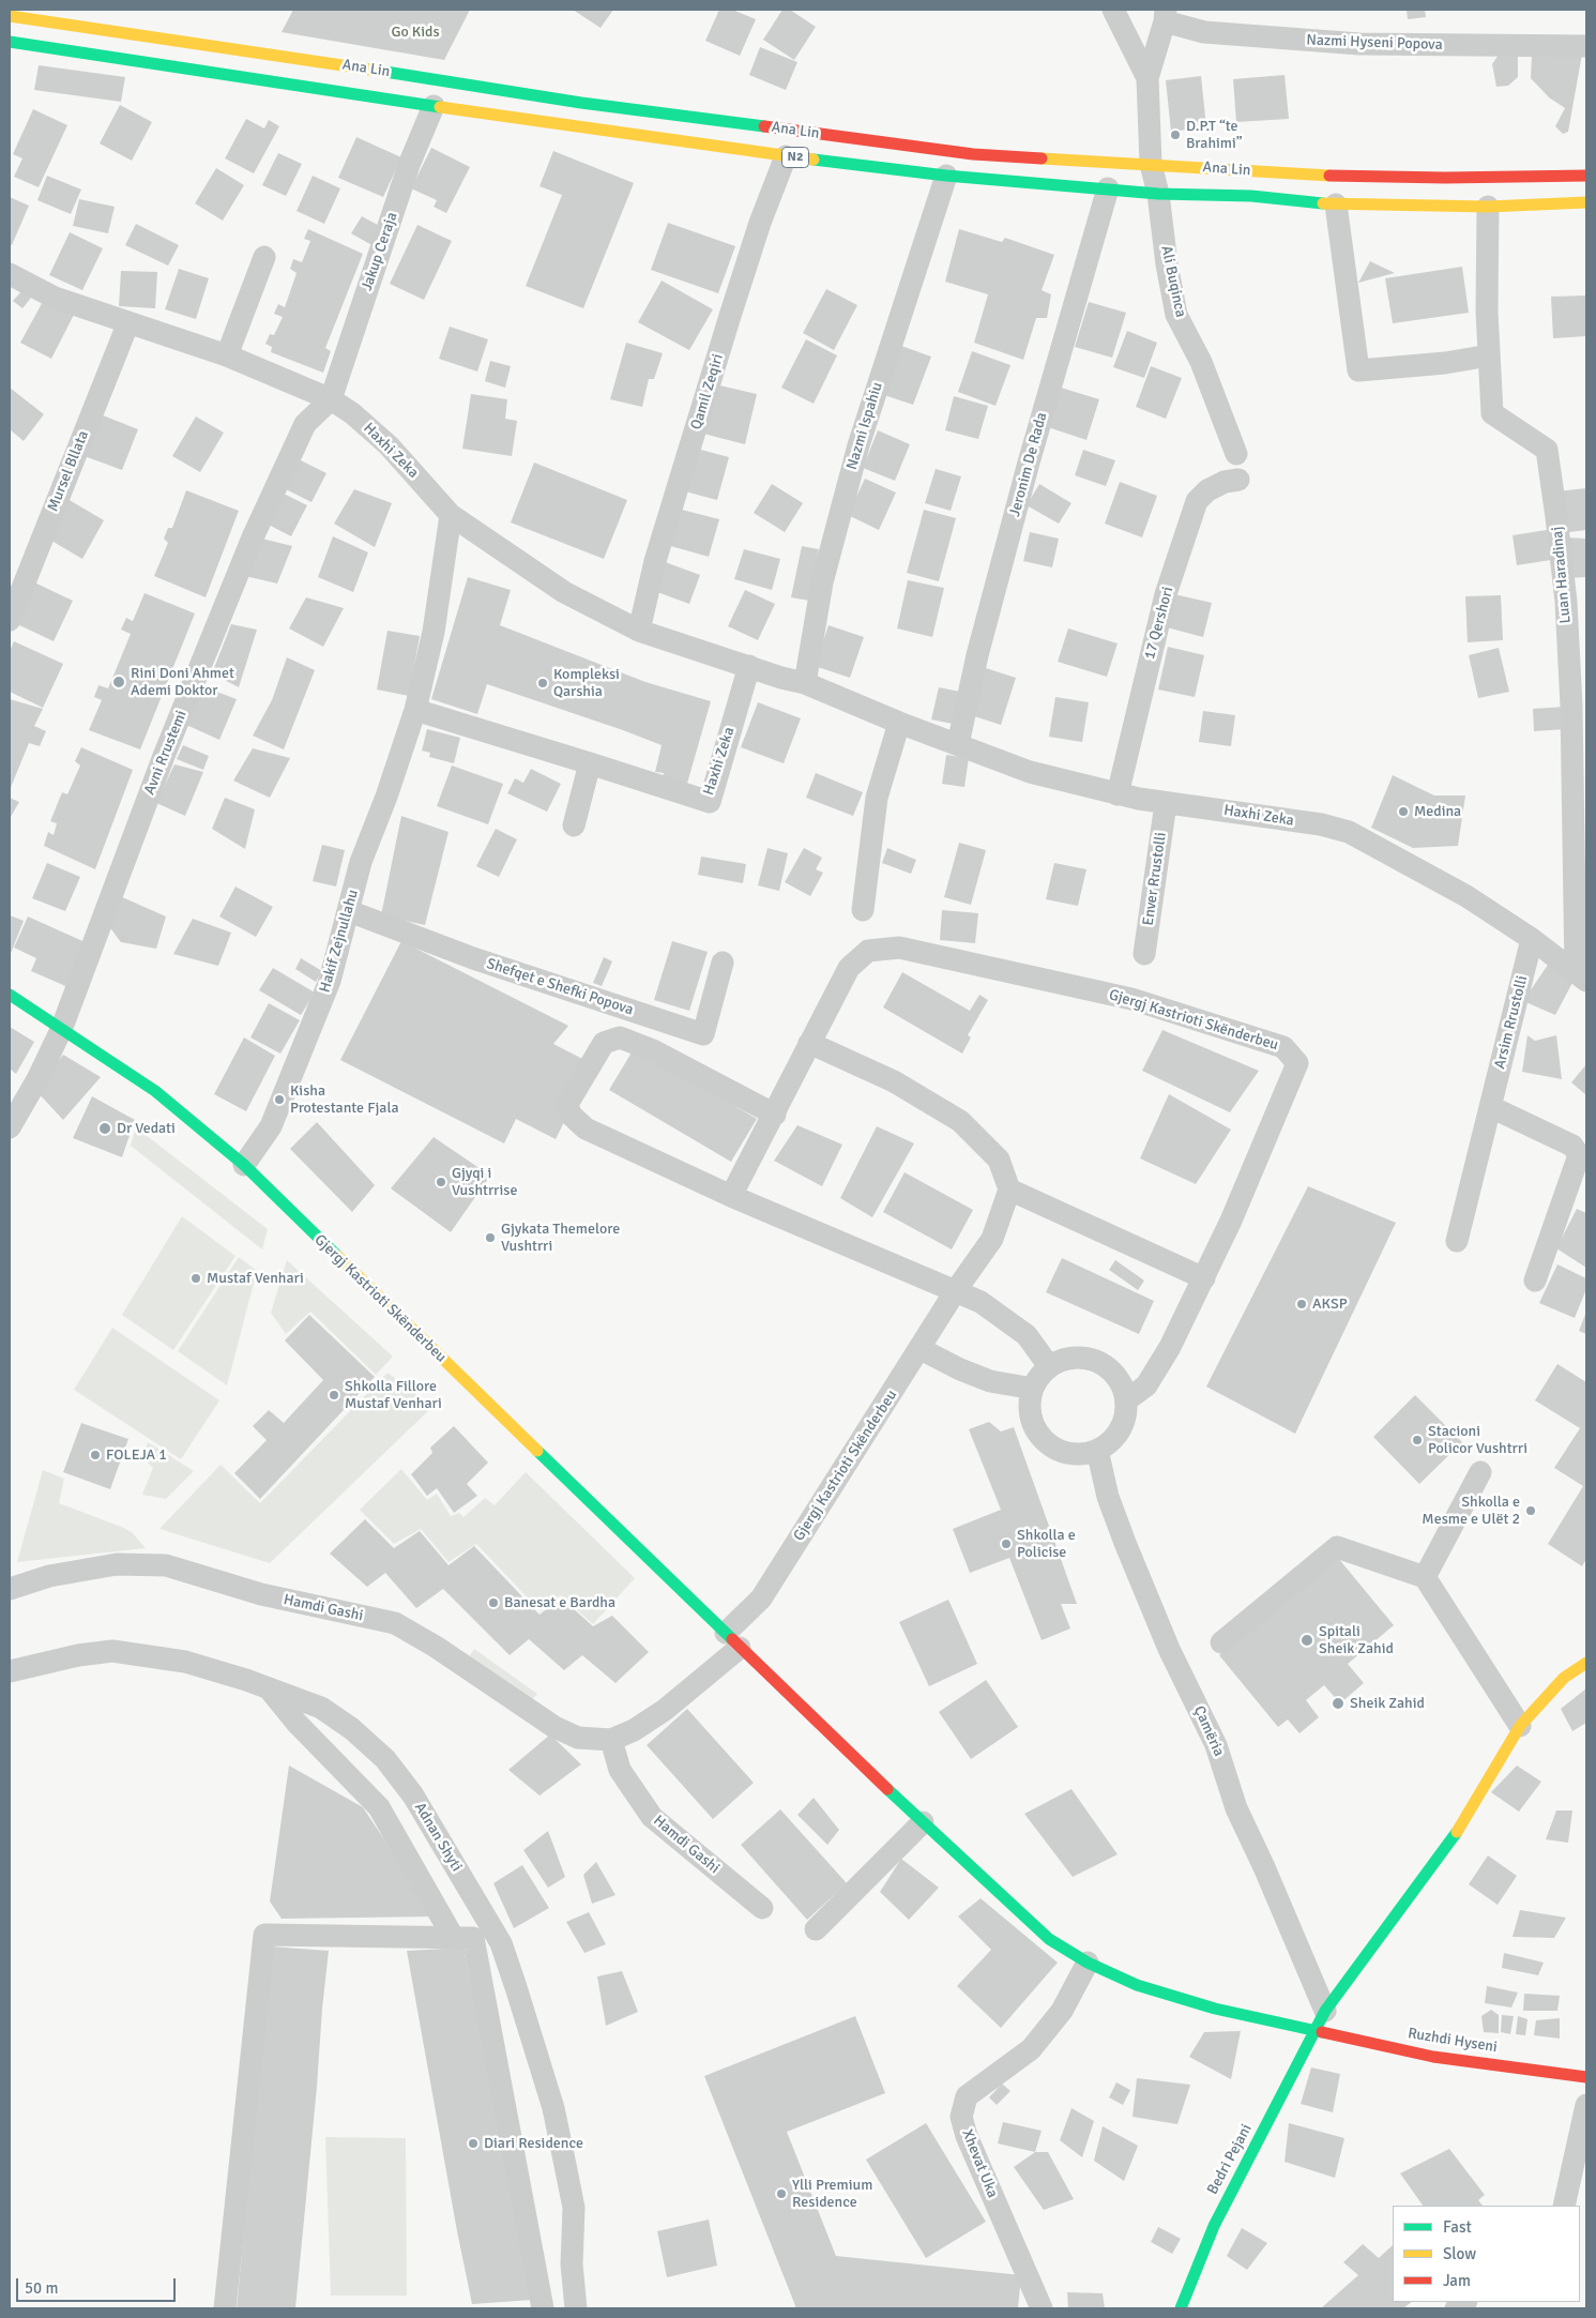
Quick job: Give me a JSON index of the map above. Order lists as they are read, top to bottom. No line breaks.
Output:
{"streets":{"main road":["Ana Lin","N2","Gjergj Kastrioti Skënderbeu","Ruzhdi Hyseni","Bedri Pejani"],"street":["Nazmi Hyseni Popova","Jakup Ceraja","Ali Buqinca","Qamil Zeqiri","Nazmi Ispahiu","Haxhi Zeka","Jeronim De Rada","Mursel Bllata","Luan Haradinaj","17 Qershori","Avni Rrustemi","Enver Rrustolli","Hakif Zejnullahu","Shefqet e Shefki Popova","Arsim Rrustolli","Hamdi Gashi","Çamëria","Adnan Shyti","Xhevat Uka"]},"crossings":[["Ana Lin","Jakup Ceraja"],["Ana Lin","Ali Buqinca"],["Ana Lin","Qamil Zeqiri"],["Ana Lin","Nazmi Ispahiu"],["Ana Lin","Jeronim De Rada"],["Ana Lin","Luan Haradinaj"],["Jakup Ceraja","Haxhi Zeka"],["Jakup Ceraja","Avni Rrustemi"],["Qamil Zeqiri","Haxhi Zeka"],["Nazmi Ispahiu","Haxhi Zeka"],["Haxhi Zeka","Jeronim De Rada"],["Haxhi Zeka","Mursel Bllata"],["Haxhi Zeka","Luan Haradinaj"],["Haxhi Zeka","17 Qershori"],["Haxhi Zeka","Avni Rrustemi"],["Haxhi Zeka","Enver Rrustolli"],["Haxhi Zeka","Hakif Zejnullahu"],["Haxhi Zeka","Arsim Rrustolli"],["Avni Rrustemi","Gjergj Kastrioti Skënderbeu"],["Hakif Zejnullahu","Shefqet e Shefki Popova"],["Hakif Zejnullahu","Gjergj Kastrioti Skënderbeu"],["Gjergj Kastrioti Skënderbeu","Hamdi Gashi"],["Gjergj Kastrioti Skënderbeu","Çamëria"],["Gjergj Kastrioti Skënderbeu","Ruzhdi Hyseni"],["Gjergj Kastrioti Skënderbeu","Bedri Pejani"],["Gjergj Kastrioti Skënderbeu","Xhevat Uka"],["Çamëria","Ruzhdi Hyseni"],["Çamëria","Bedri Pejani"],["Ruzhdi Hyseni","Bedri Pejani"]],"parks":["Go Kids"],"places":["D.P.T “te Brahimi”","Rini Doni Ahmet Ademi Doktor","Kompleksi Qarshia","Medina","Kisha Protestante Fjala","Dr Vedati","Gjyqi i Vushtrrise","Gjykata Themelore Vushtrri","Mustaf Venhari","AKSP","Shkolla Fillore Mustaf Venhari","Stacioni Policor Vushtrri","FOLEJA 1","Shkolla e Mesme e Ulët 2","Shkolla e Policise","Banesat e Bardha","Spitali Sheik Zahid","Sheik Zahid","Diari Residence","Ylli Premium Residence"],"legend":["Fast","Slow","Jam"],"scale_bar":"50 m"}
